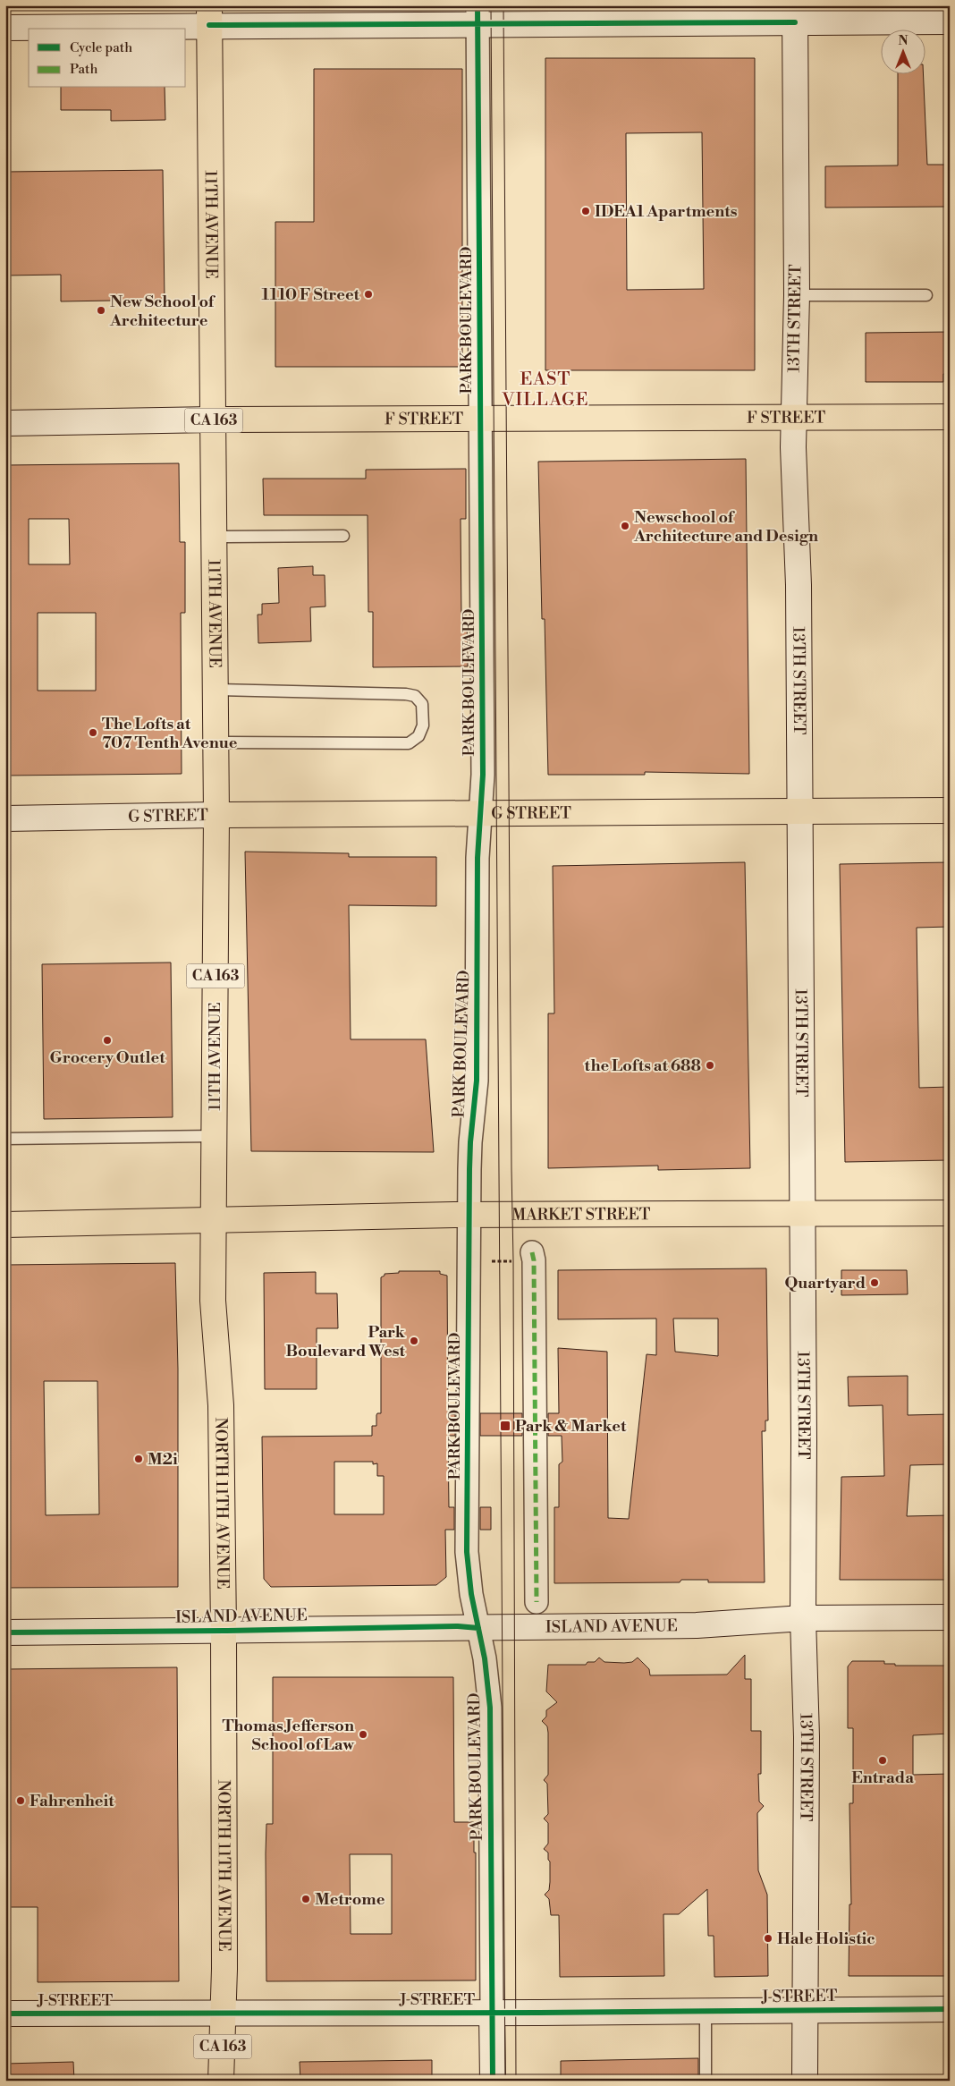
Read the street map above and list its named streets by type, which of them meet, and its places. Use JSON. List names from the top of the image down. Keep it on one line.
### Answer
{"streets":{"main road":["11TH AVENUE","F STREET","CA 163","G STREET","MARKET STREET","NORTH 11TH AVENUE"],"street":["13TH STREET","PARK BOULEVARD","ISLAND AVENUE","J STREET"]},"crossings":[["11TH AVENUE","F STREET"],["11TH AVENUE","G STREET"],["11TH AVENUE","MARKET STREET"],["11TH AVENUE","NORTH 11TH AVENUE"],["13TH STREET","F STREET"],["13TH STREET","G STREET"],["13TH STREET","MARKET STREET"],["13TH STREET","ISLAND AVENUE"],["13TH STREET","J STREET"],["PARK BOULEVARD","F STREET"],["PARK BOULEVARD","G STREET"],["PARK BOULEVARD","MARKET STREET"],["PARK BOULEVARD","ISLAND AVENUE"],["PARK BOULEVARD","J STREET"],["MARKET STREET","NORTH 11TH AVENUE"],["NORTH 11TH AVENUE","ISLAND AVENUE"],["NORTH 11TH AVENUE","J STREET"]],"districts":["EAST VILLAGE"],"places":{"other":["IDEA1 Apartments","1110 F Street","New School of Architecture","Newschool of Architecture and Design","The Lofts at 707 Tenth Avenue","Grocery Outlet","the Lofts at 688","Quartyard","Park Boulevard West","M2i","Thomas Jefferson School of Law","Entrada","Fahrenheit","Metrome","Hale Holistic"],"transit":["Park & Market"]},"legend":["Cycle path","Path"],"north":"top"}
